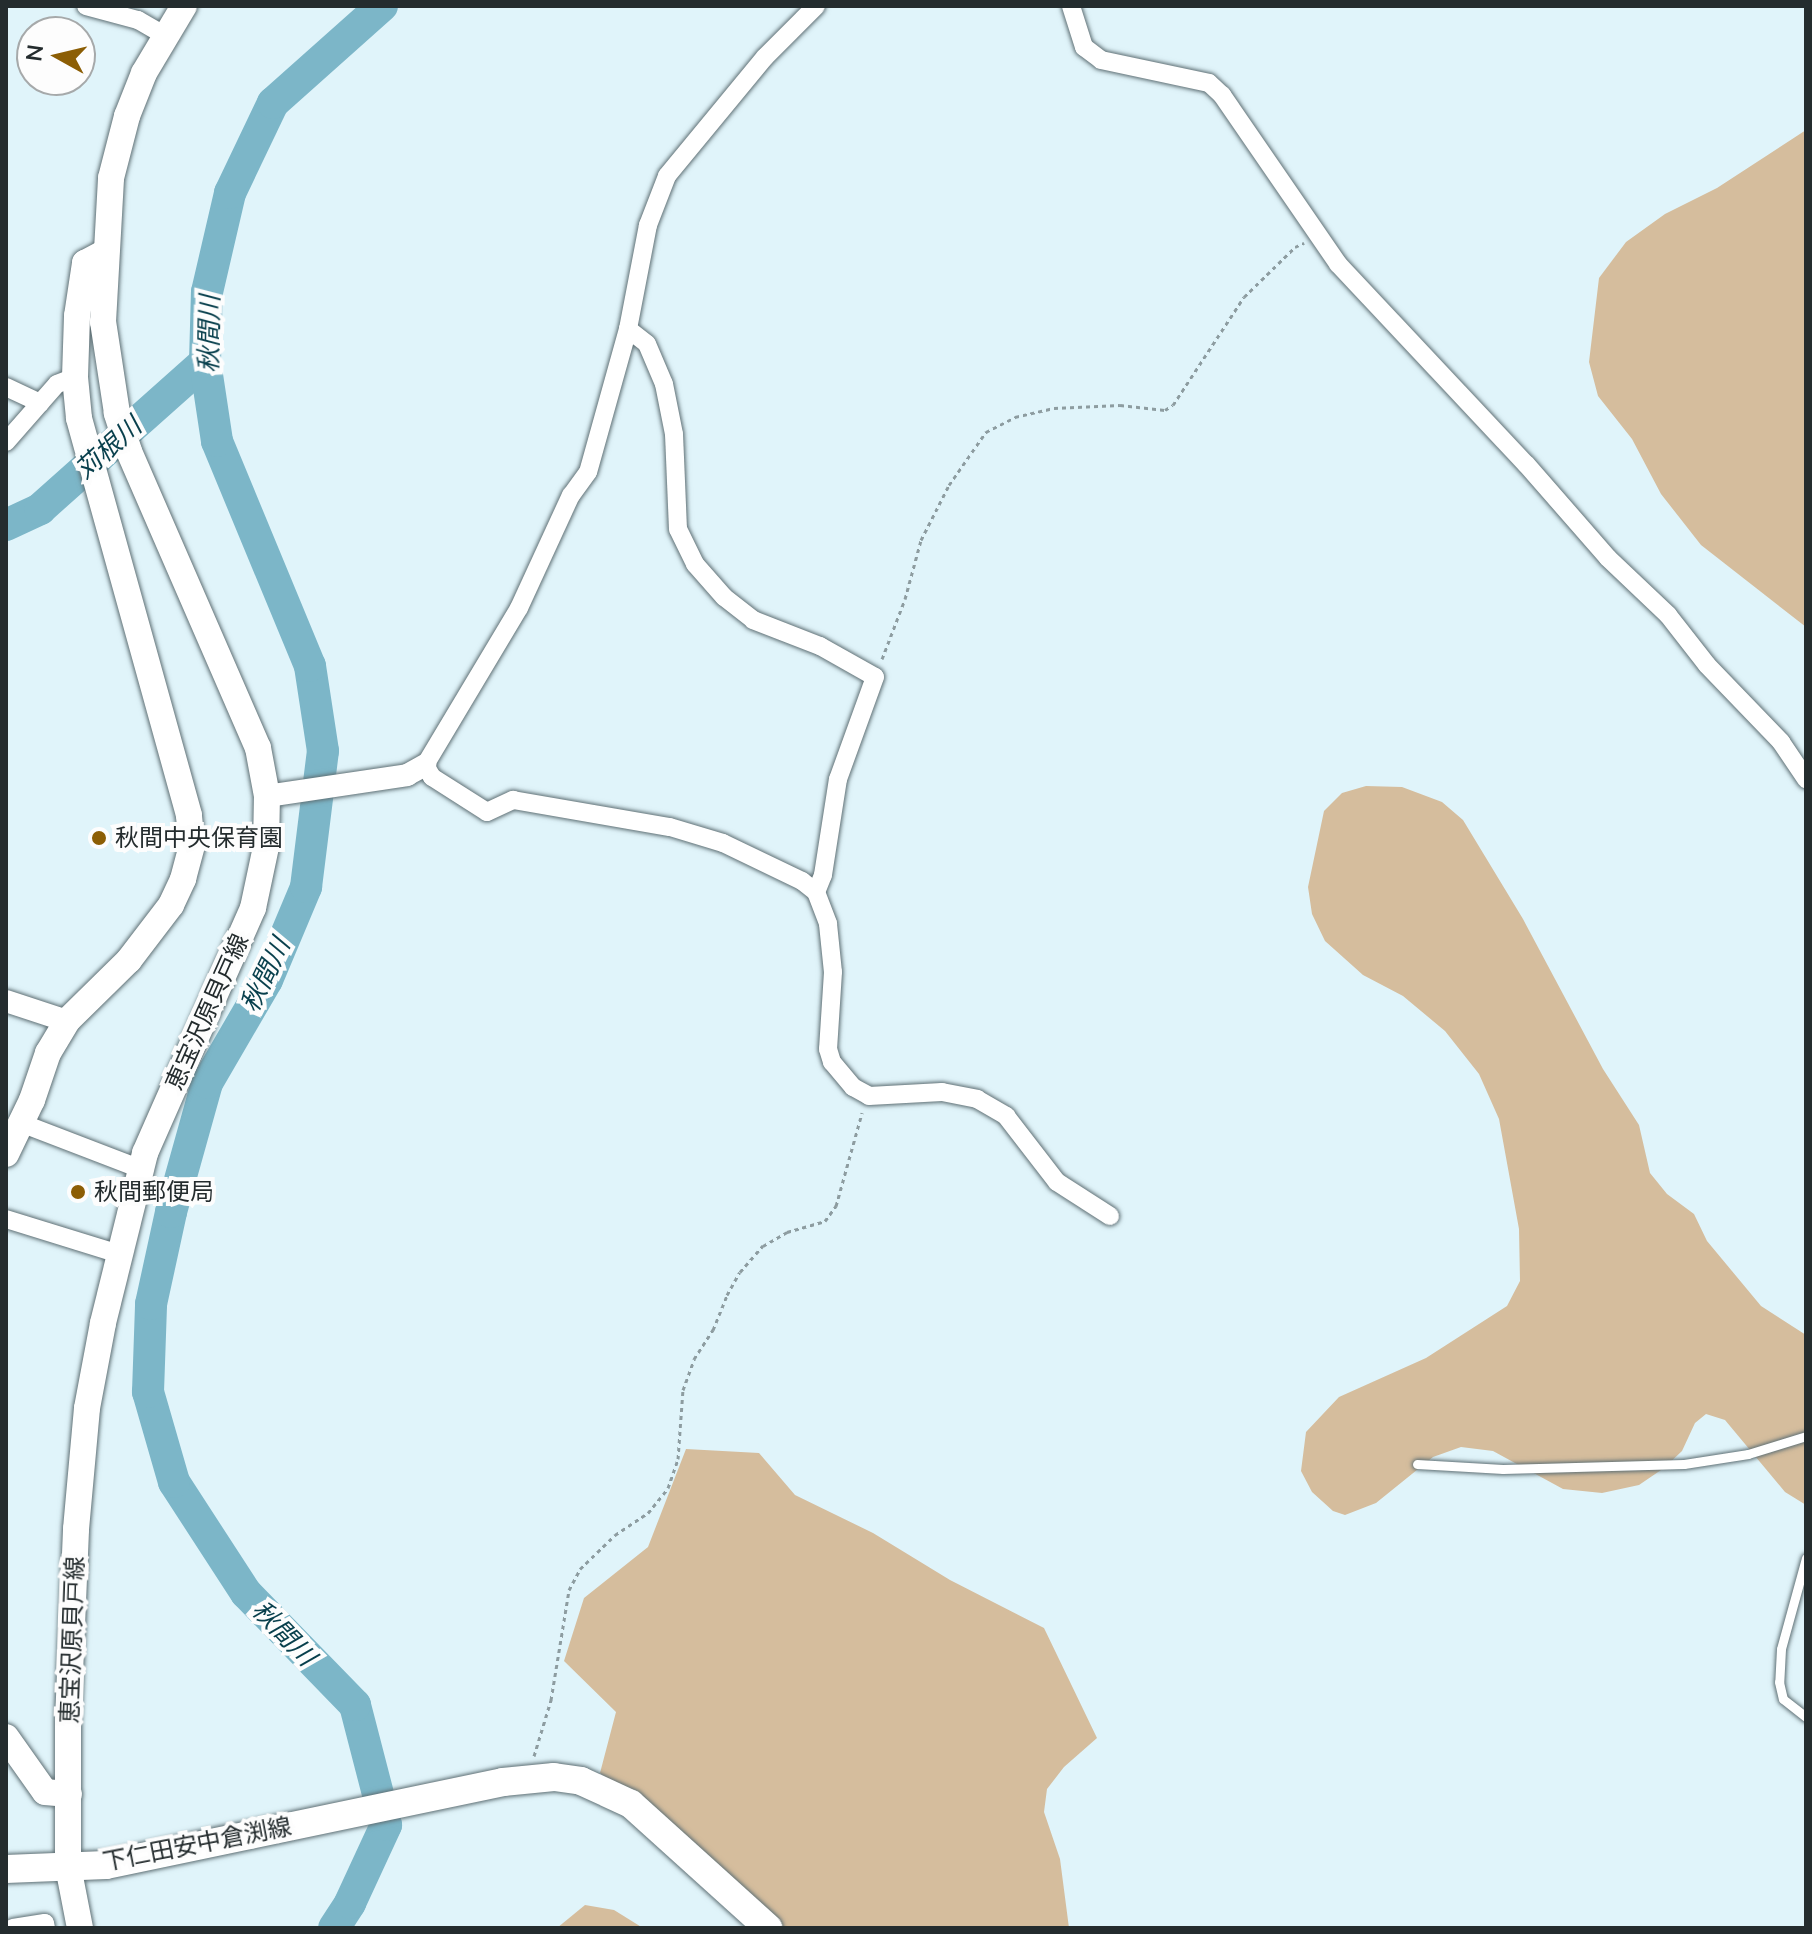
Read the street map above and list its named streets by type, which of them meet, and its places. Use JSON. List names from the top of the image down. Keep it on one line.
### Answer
{"streets":{"main road":["恵宝沢原貝戸線","下仁田安中倉渕線"]},"crossings":[["恵宝沢原貝戸線","下仁田安中倉渕線"]],"water":["秋間川","苅根川"],"places":["秋間中央保育園","秋間郵便局"],"north":"left"}
